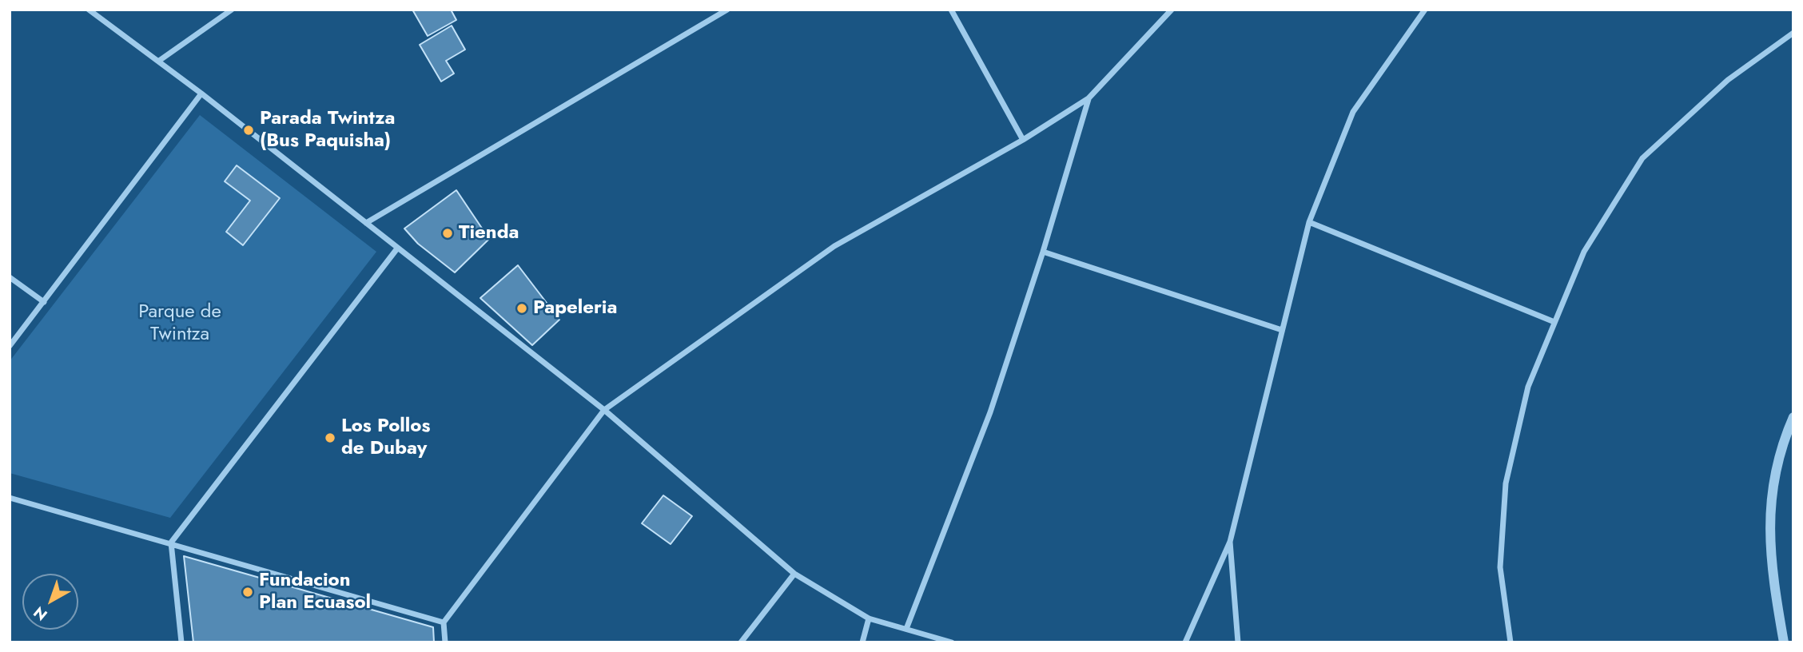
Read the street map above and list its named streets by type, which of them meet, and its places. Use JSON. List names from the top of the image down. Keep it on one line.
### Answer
{"parks":["Parque de Twintza"],"places":["Parada Twintza (Bus Paquisha)","Tienda","Papeleria","Los Pollos de Dubay","Fundacion Plan Ecuasol"],"north":"bottom left"}
